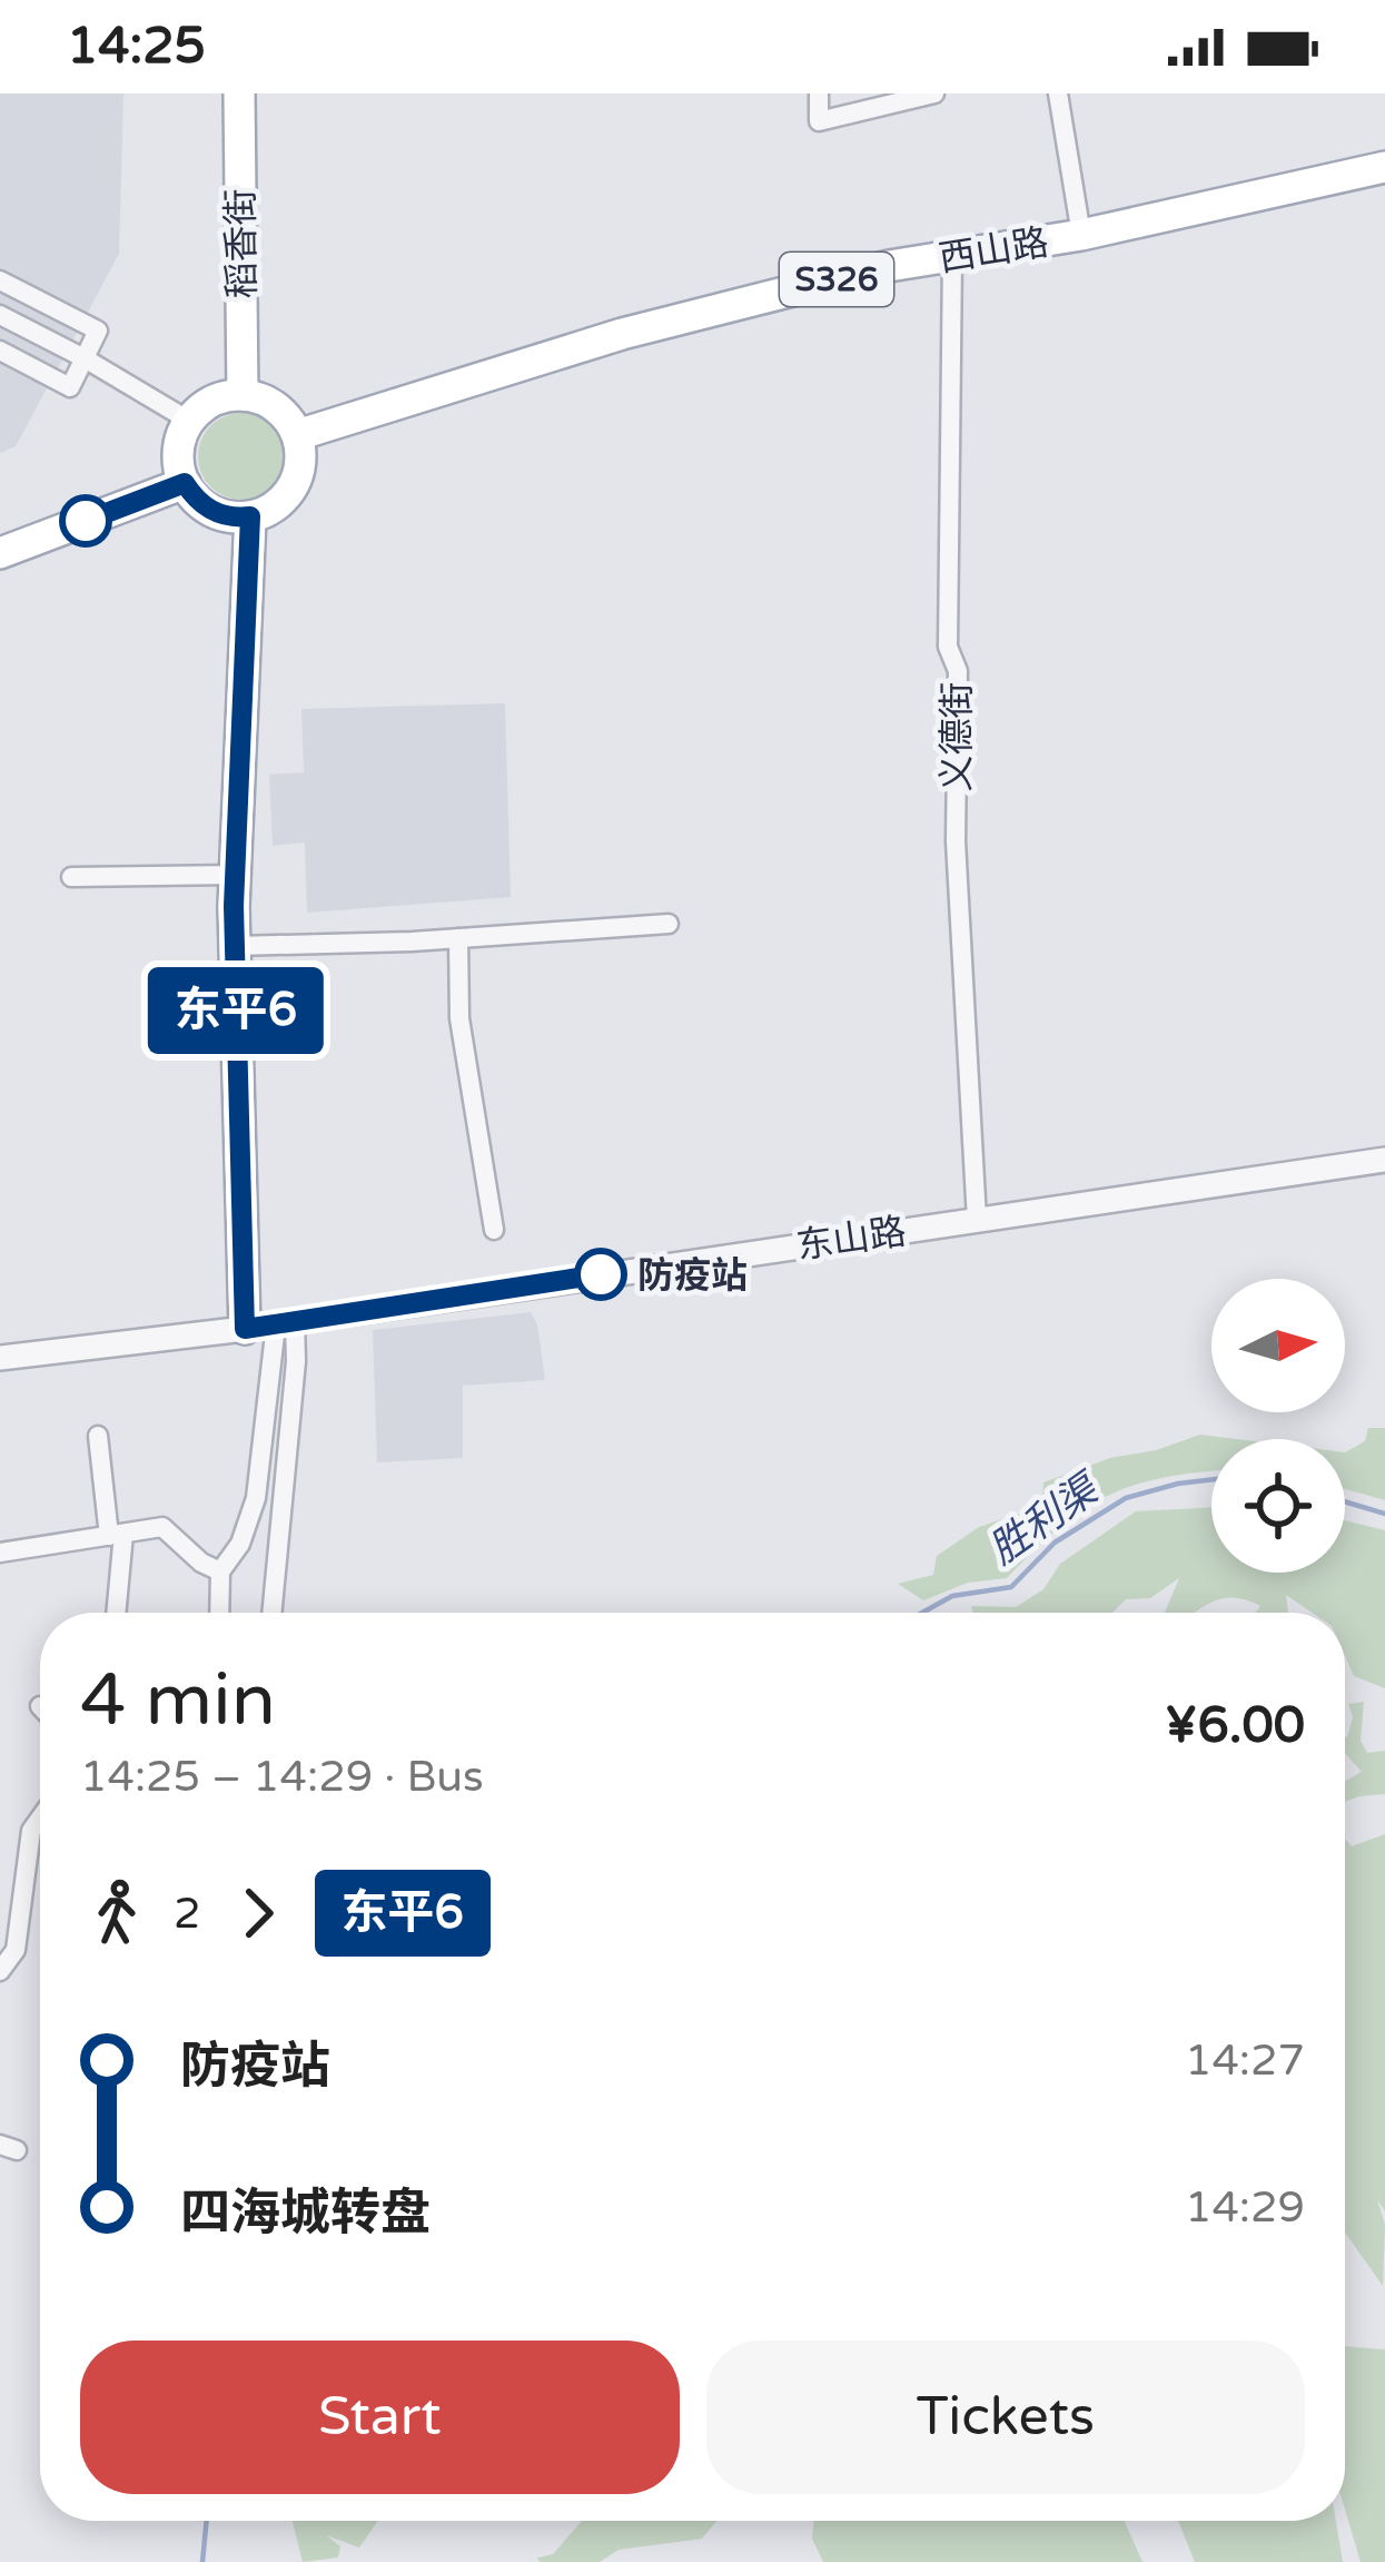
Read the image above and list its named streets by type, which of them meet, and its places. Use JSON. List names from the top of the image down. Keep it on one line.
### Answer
{"streets":{"main road":["稻香街","西山路","S326"],"street":["义德街","东山路"]},"crossings":[["稻香街","西山路"],["西山路","义德街"],["义德街","东山路"]],"water":["胜利渠"],"places":["防疫站"],"lines":["bus line 东平6"],"north":"right","page":{"status":"14:25","on_map":"东平6","heading":["4 min","14:25 – 14:29 · Bus","¥6.00"],"legs":["2","东平6"],"list":[{"name":"防疫站","value":"14:27"},{"name":"四海城转盘","value":"14:29"}],"buttons":["Start","Tickets"]}}
